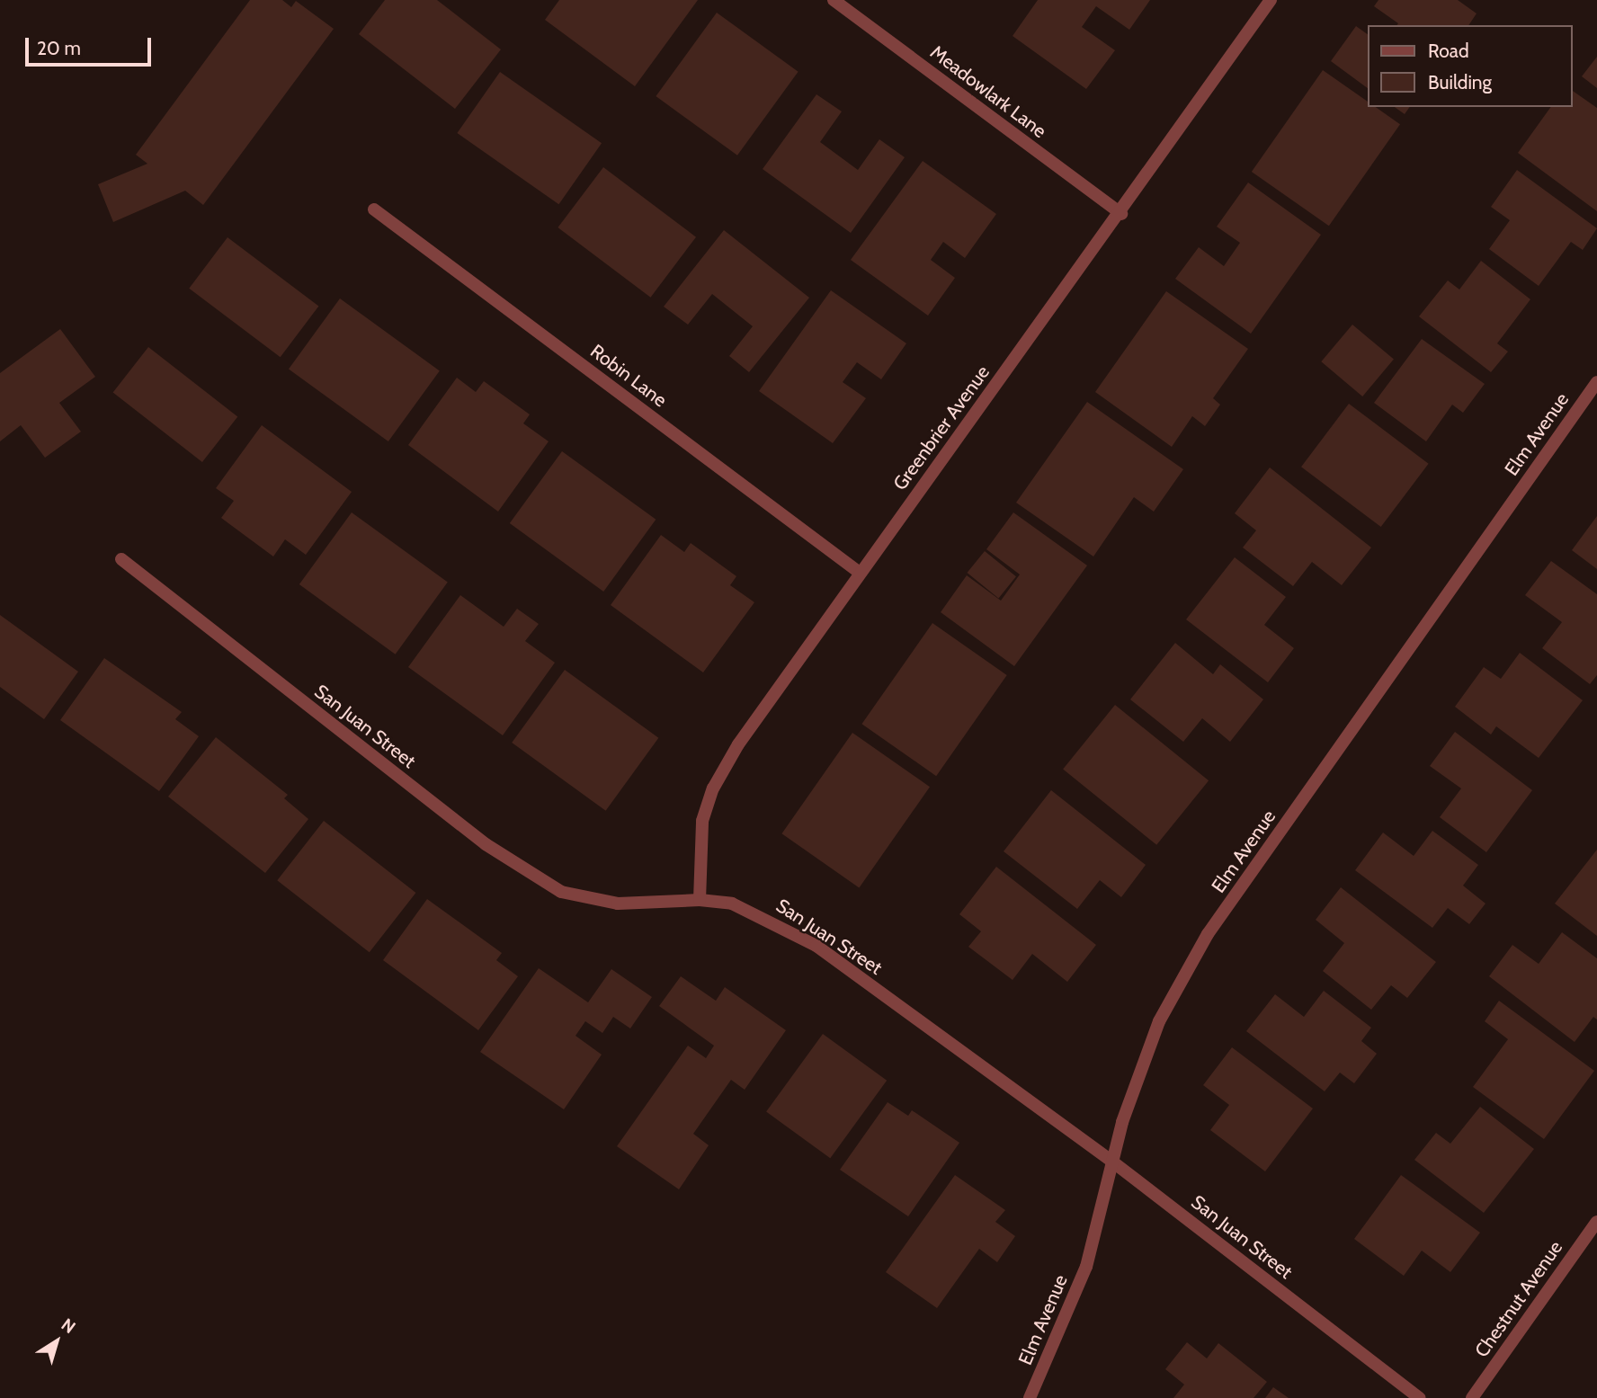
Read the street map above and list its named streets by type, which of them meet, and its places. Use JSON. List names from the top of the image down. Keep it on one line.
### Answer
{"streets":{"street":["Meadowlark Lane","Robin Lane","Greenbrier Avenue","Elm Avenue","San Juan Street","Chestnut Avenue"]},"crossings":[["Meadowlark Lane","Greenbrier Avenue"],["Robin Lane","Greenbrier Avenue"],["Greenbrier Avenue","San Juan Street"],["Elm Avenue","San Juan Street"]],"legend":["Road","Building"],"scale_bar":"20 m","north":"top right"}
